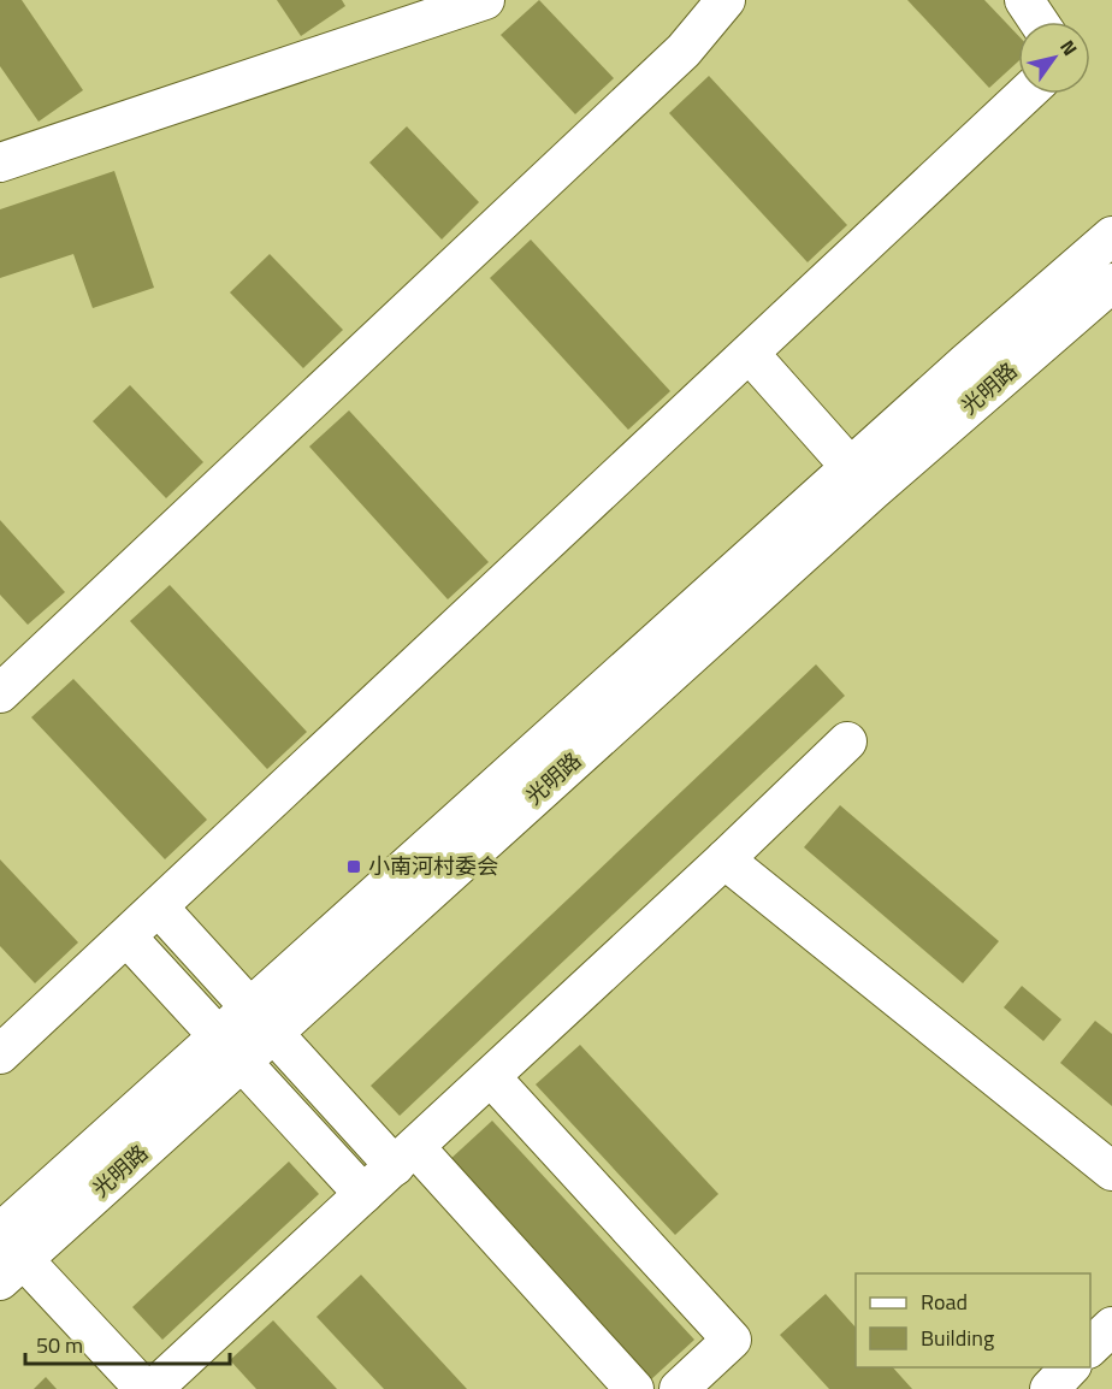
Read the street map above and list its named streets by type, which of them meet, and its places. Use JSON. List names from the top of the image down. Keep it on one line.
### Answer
{"streets":{"street":["光明路"]},"places":{"transit":["小南河村委会"]},"legend":["Road","Building"],"scale_bar":"50 m","north":"top right"}
